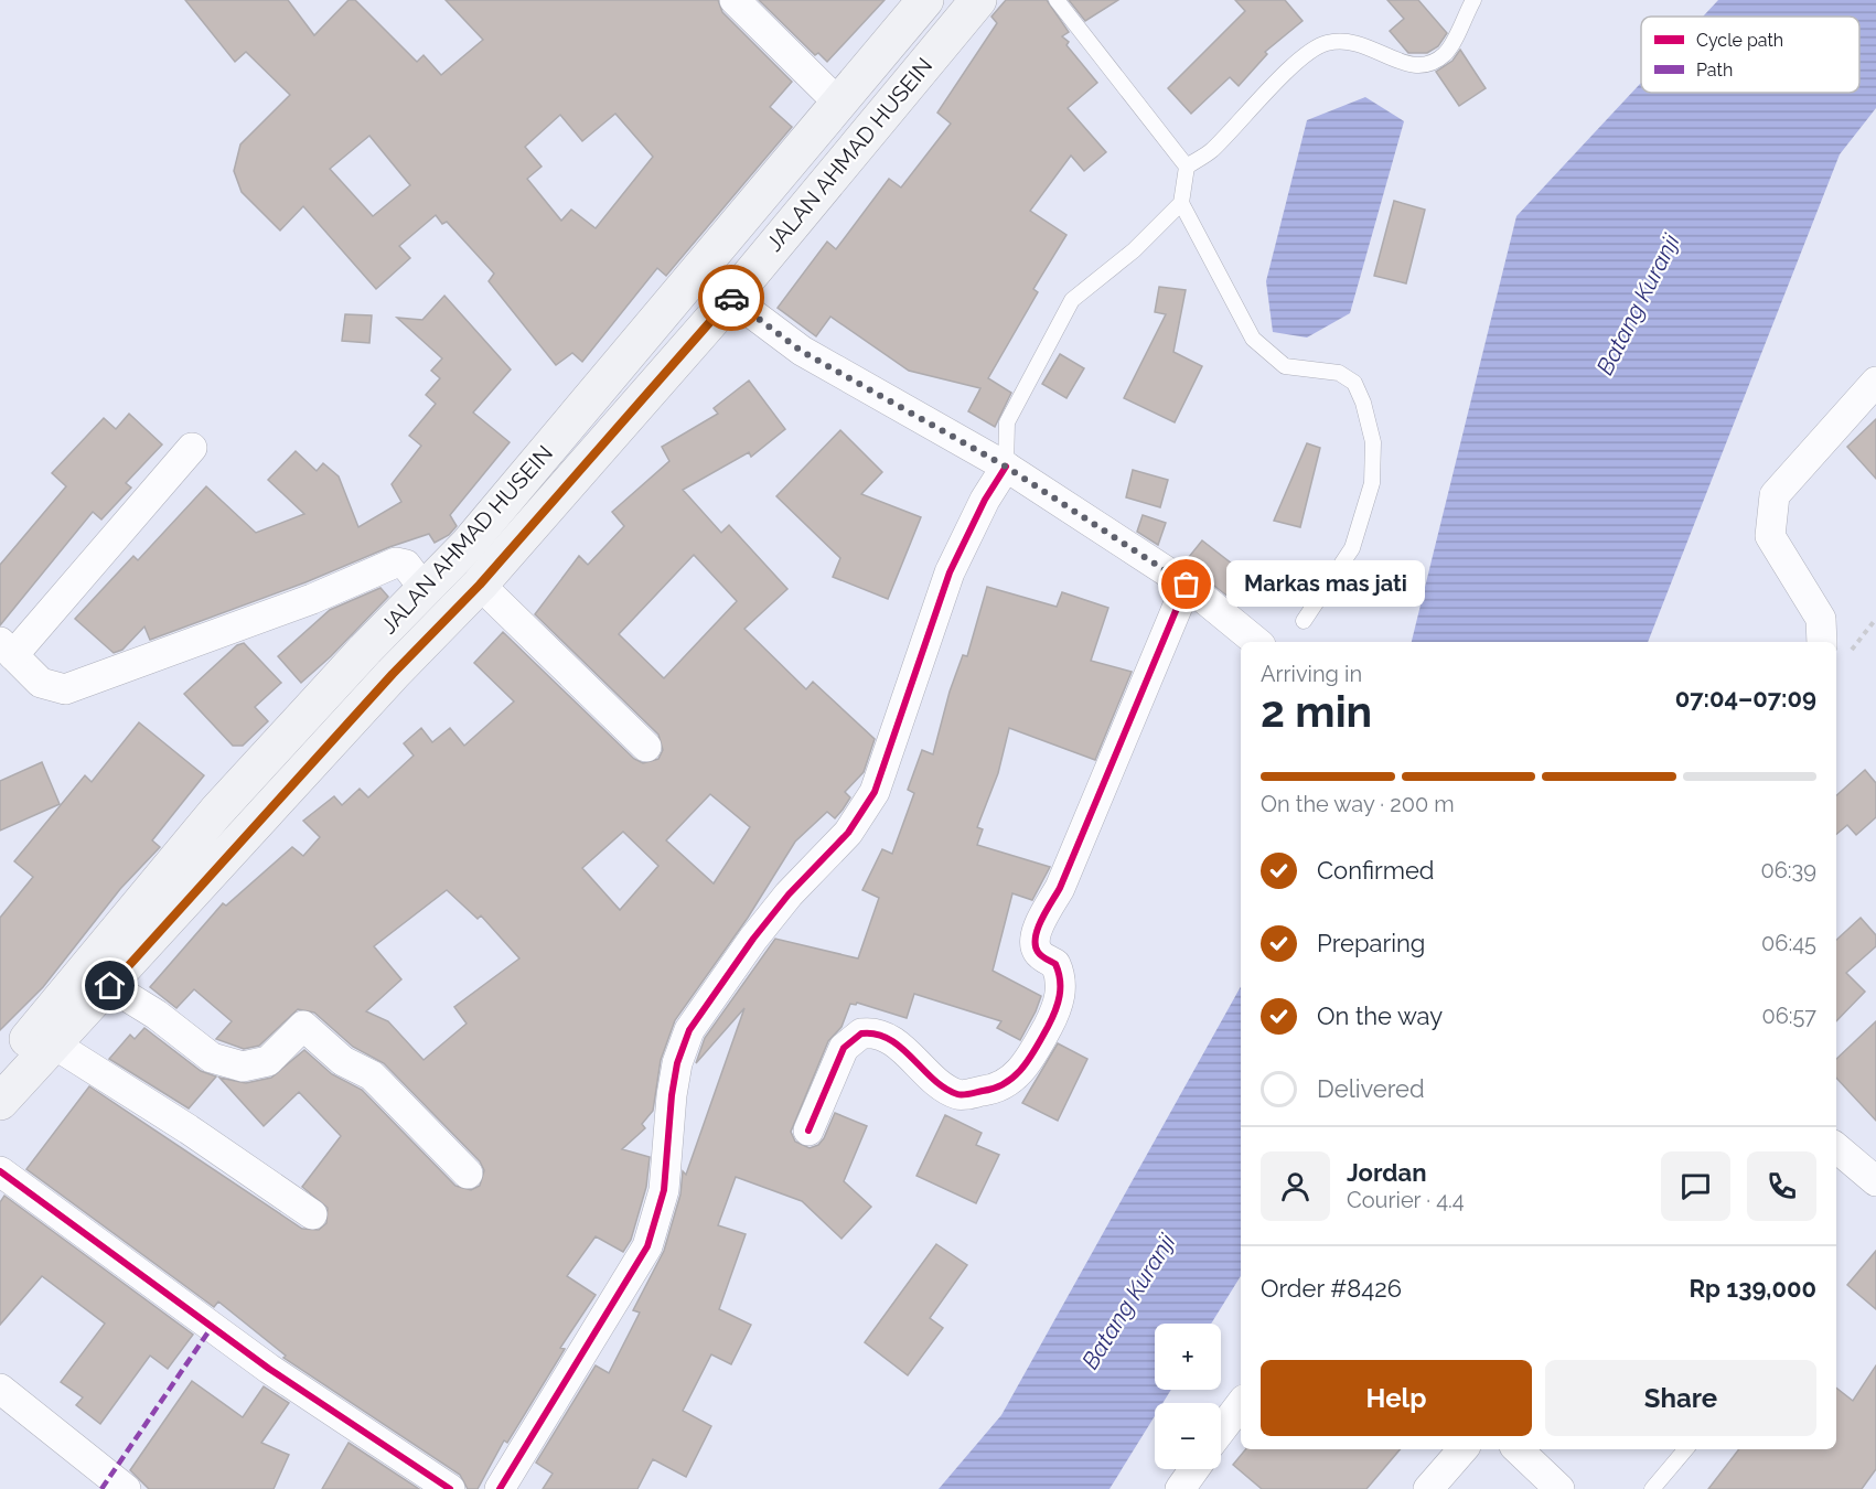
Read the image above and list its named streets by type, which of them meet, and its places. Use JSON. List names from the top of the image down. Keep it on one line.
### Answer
{"streets":{"main road":["JALAN AHMAD HUSEIN"]},"water":["Batang Kuranji"],"places":["Markas mas jati"],"legend":["Cycle path","Path"],"page":{"bubble":"Markas mas jati","heading":["2 min","Arriving in","07:04–07:09"],"panel":["Jordan","Courier · 4.4","Order #8426","Rp 139,000"],"bar":"On the way · 200 m","list":[["Confirmed","06:39"],["Preparing","06:45"],["On the way","06:57"],"Delivered"],"map_buttons":["+","−"],"buttons":["Help","Share"]}}
